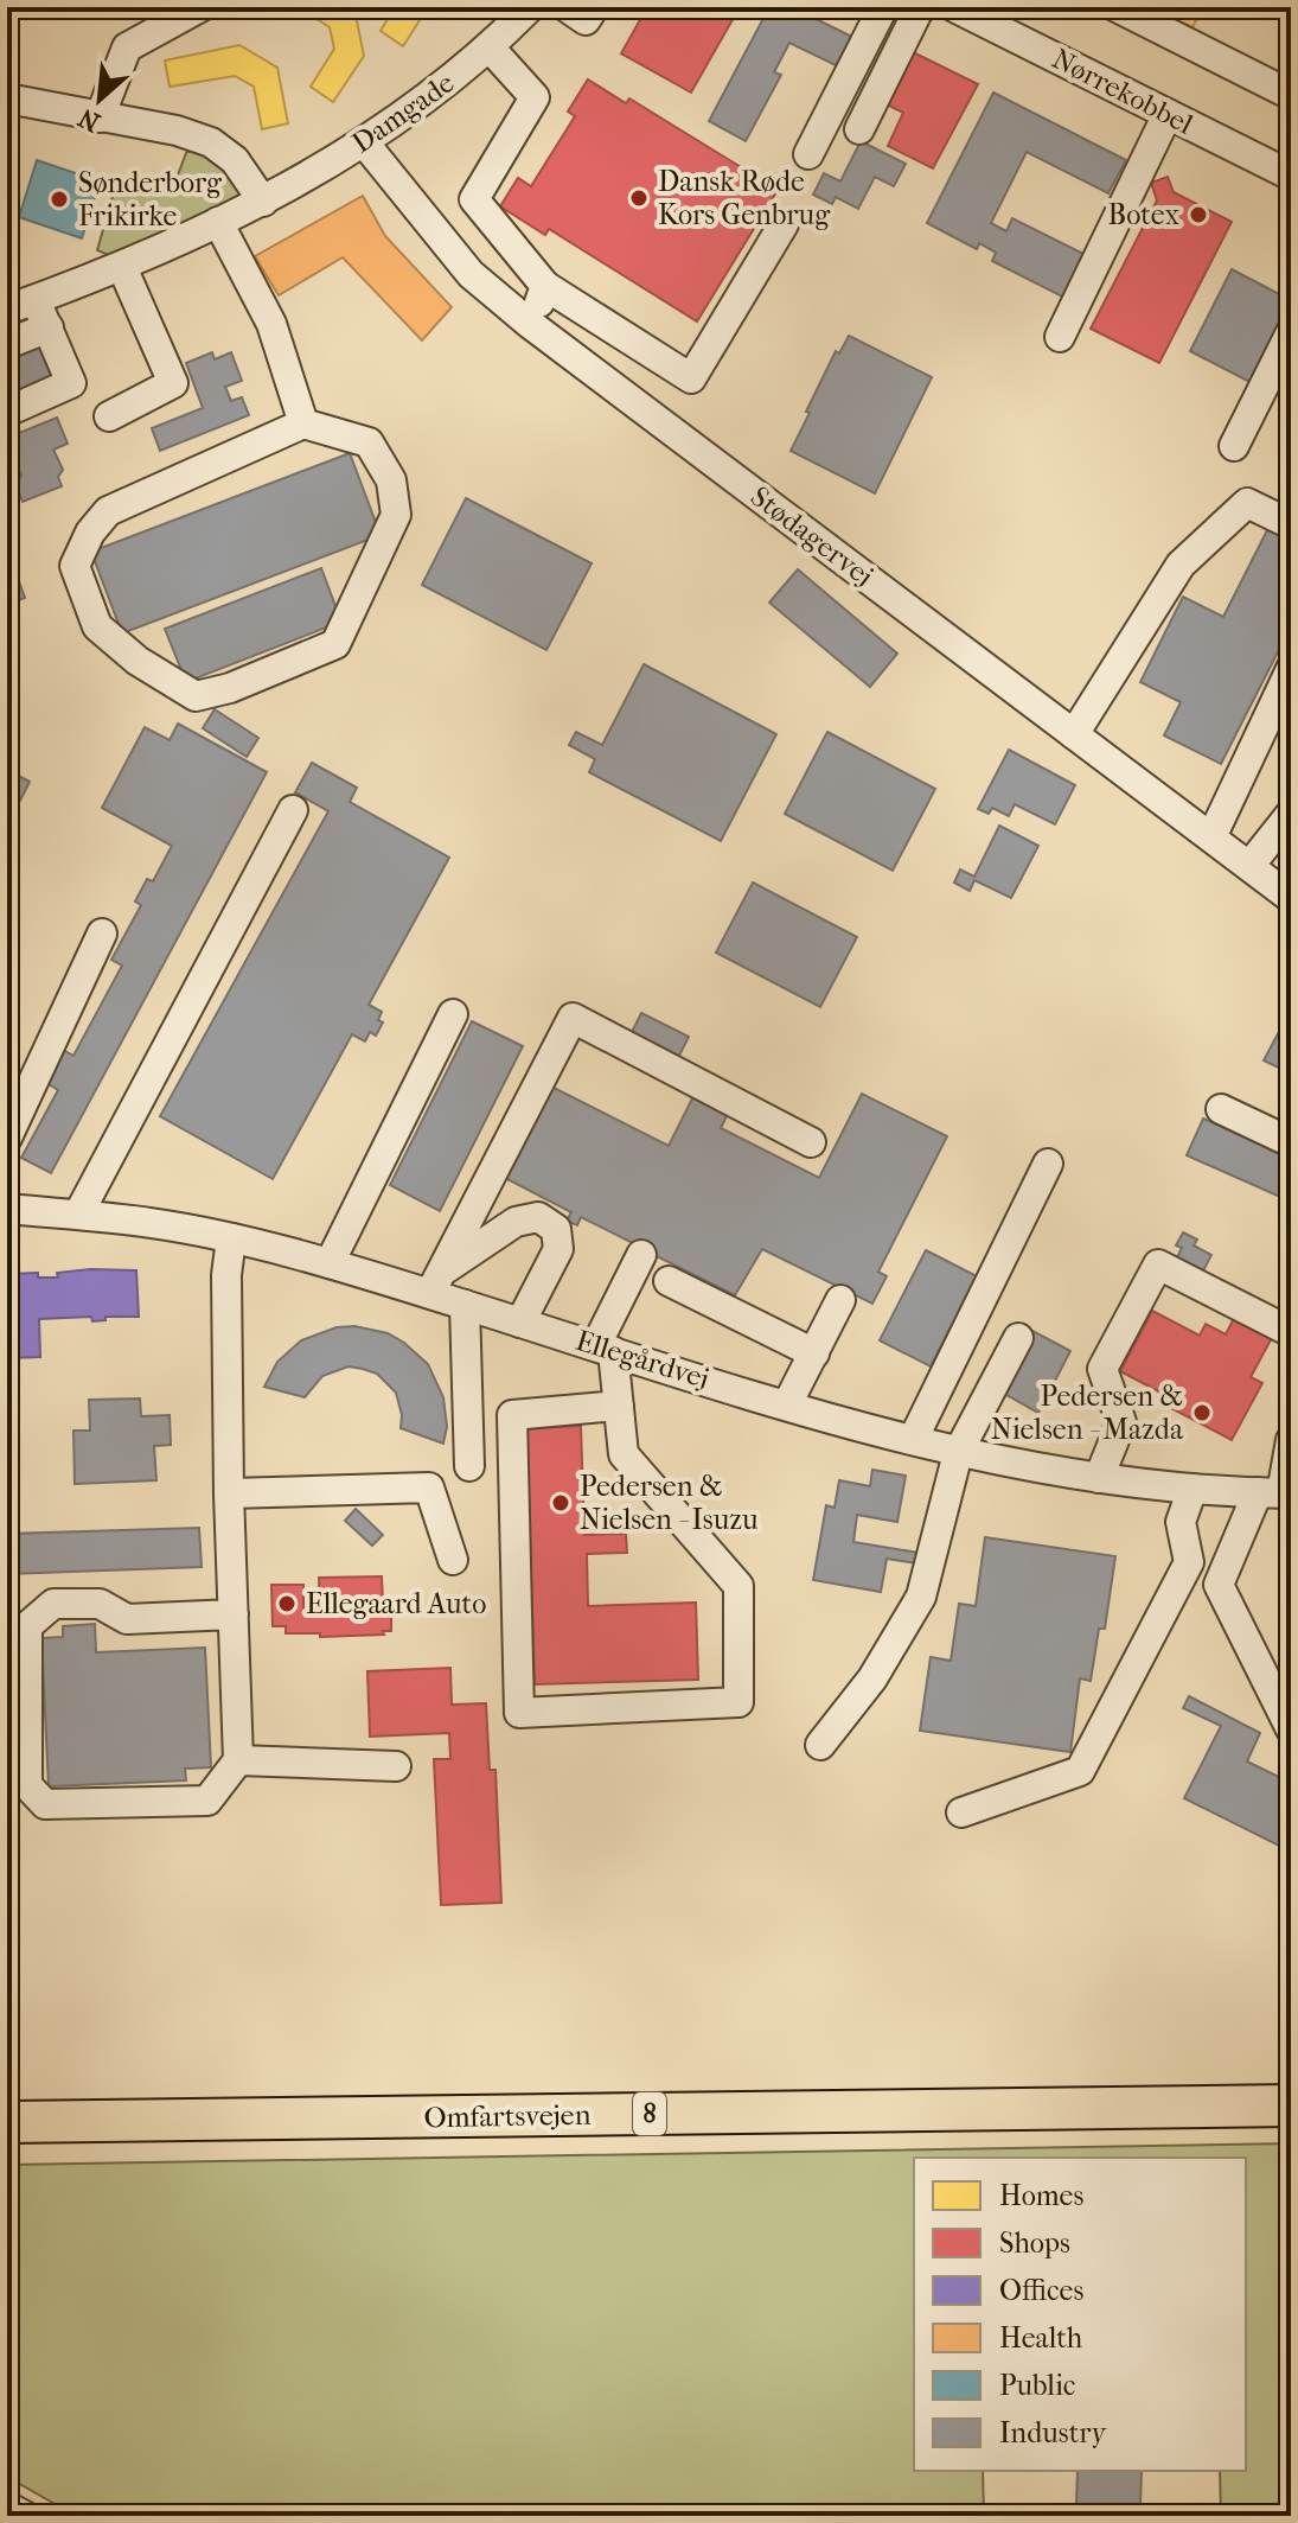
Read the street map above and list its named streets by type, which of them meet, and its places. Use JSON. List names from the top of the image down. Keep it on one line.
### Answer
{"streets":{"highway":["8","Omfartsvejen"],"street":["Nørrekobbel","Damgade","Stødagervej","Ellegårdvej"]},"crossings":[["Damgade","Stødagervej"]],"places":["Dansk Røde Kors Genbrug","Sønderborg Frikirke","Botex","Pedersen & Nielsen - Mazda","Pedersen & Nielsen - Isuzu","Ellegaard Auto"],"legend":["Homes","Shops","Offices","Health","Public","Industry"],"north":"bottom left"}
